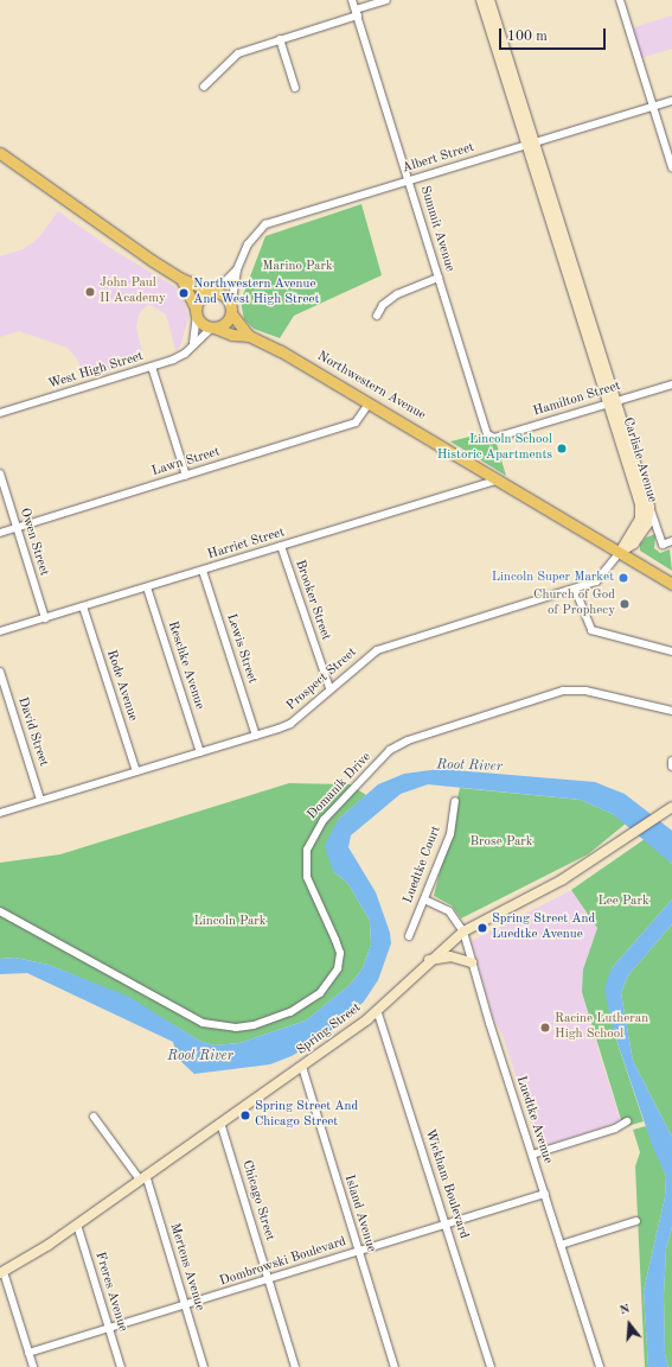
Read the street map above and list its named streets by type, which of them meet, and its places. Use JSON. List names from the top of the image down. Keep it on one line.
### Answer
{"streets":{"main road":["Northwestern Avenue"],"street":["Albert Street","Summit Avenue","West High Street","Hamilton Street","Carlisle Avenue","Lawn Street","Owen Street","Harriet Street","Brooker Street","Lewis Street","Reschke Avenue","Prospect Street","Rode Avenue","David Street","Domanik Drive","Luedtke Court","Spring Street","Luedtke Avenue","Wickham Boulevard","Chicago Street","Island Avenue","Dombrowski Boulevard","Mertens Avenue","Freres Avenue"]},"crossings":[["Albert Street","Summit Avenue"],["Albert Street","West High Street"],["Albert Street","Northwestern Avenue"],["Albert Street","Carlisle Avenue"],["Summit Avenue","Hamilton Street"],["West High Street","Northwestern Avenue"],["Northwestern Avenue","Carlisle Avenue"],["Northwestern Avenue","Lawn Street"],["Northwestern Avenue","Harriet Street"],["Northwestern Avenue","Prospect Street"],["Hamilton Street","Carlisle Avenue"],["Carlisle Avenue","Prospect Street"],["Lawn Street","Owen Street"],["Owen Street","Harriet Street"],["Harriet Street","Brooker Street"],["Harriet Street","Lewis Street"],["Harriet Street","Reschke Avenue"],["Harriet Street","Rode Avenue"],["Brooker Street","Prospect Street"],["Lewis Street","Prospect Street"],["Reschke Avenue","Prospect Street"],["Prospect Street","Rode Avenue"],["Prospect Street","David Street"],["Luedtke Court","Luedtke Avenue"],["Spring Street","Luedtke Avenue"],["Spring Street","Wickham Boulevard"],["Spring Street","Chicago Street"],["Spring Street","Island Avenue"],["Spring Street","Mertens Avenue"],["Spring Street","Freres Avenue"],["Luedtke Avenue","Dombrowski Boulevard"],["Wickham Boulevard","Dombrowski Boulevard"],["Chicago Street","Dombrowski Boulevard"],["Island Avenue","Dombrowski Boulevard"],["Dombrowski Boulevard","Mertens Avenue"],["Dombrowski Boulevard","Freres Avenue"]],"water":["Root River"],"parks":["Marino Park","Brose Park","Lee Park","Lincoln Park"],"places":["John Paul II Academy","Northwestern Avenue And West High Street","Lincoln School Historic Apartments","Lincoln Super Market","Church of God of Prophecy","Spring Street And Luedtke Avenue","Racine Lutheran High School","Spring Street And Chicago Street"],"scale_bar":"100 m","north":"top"}
